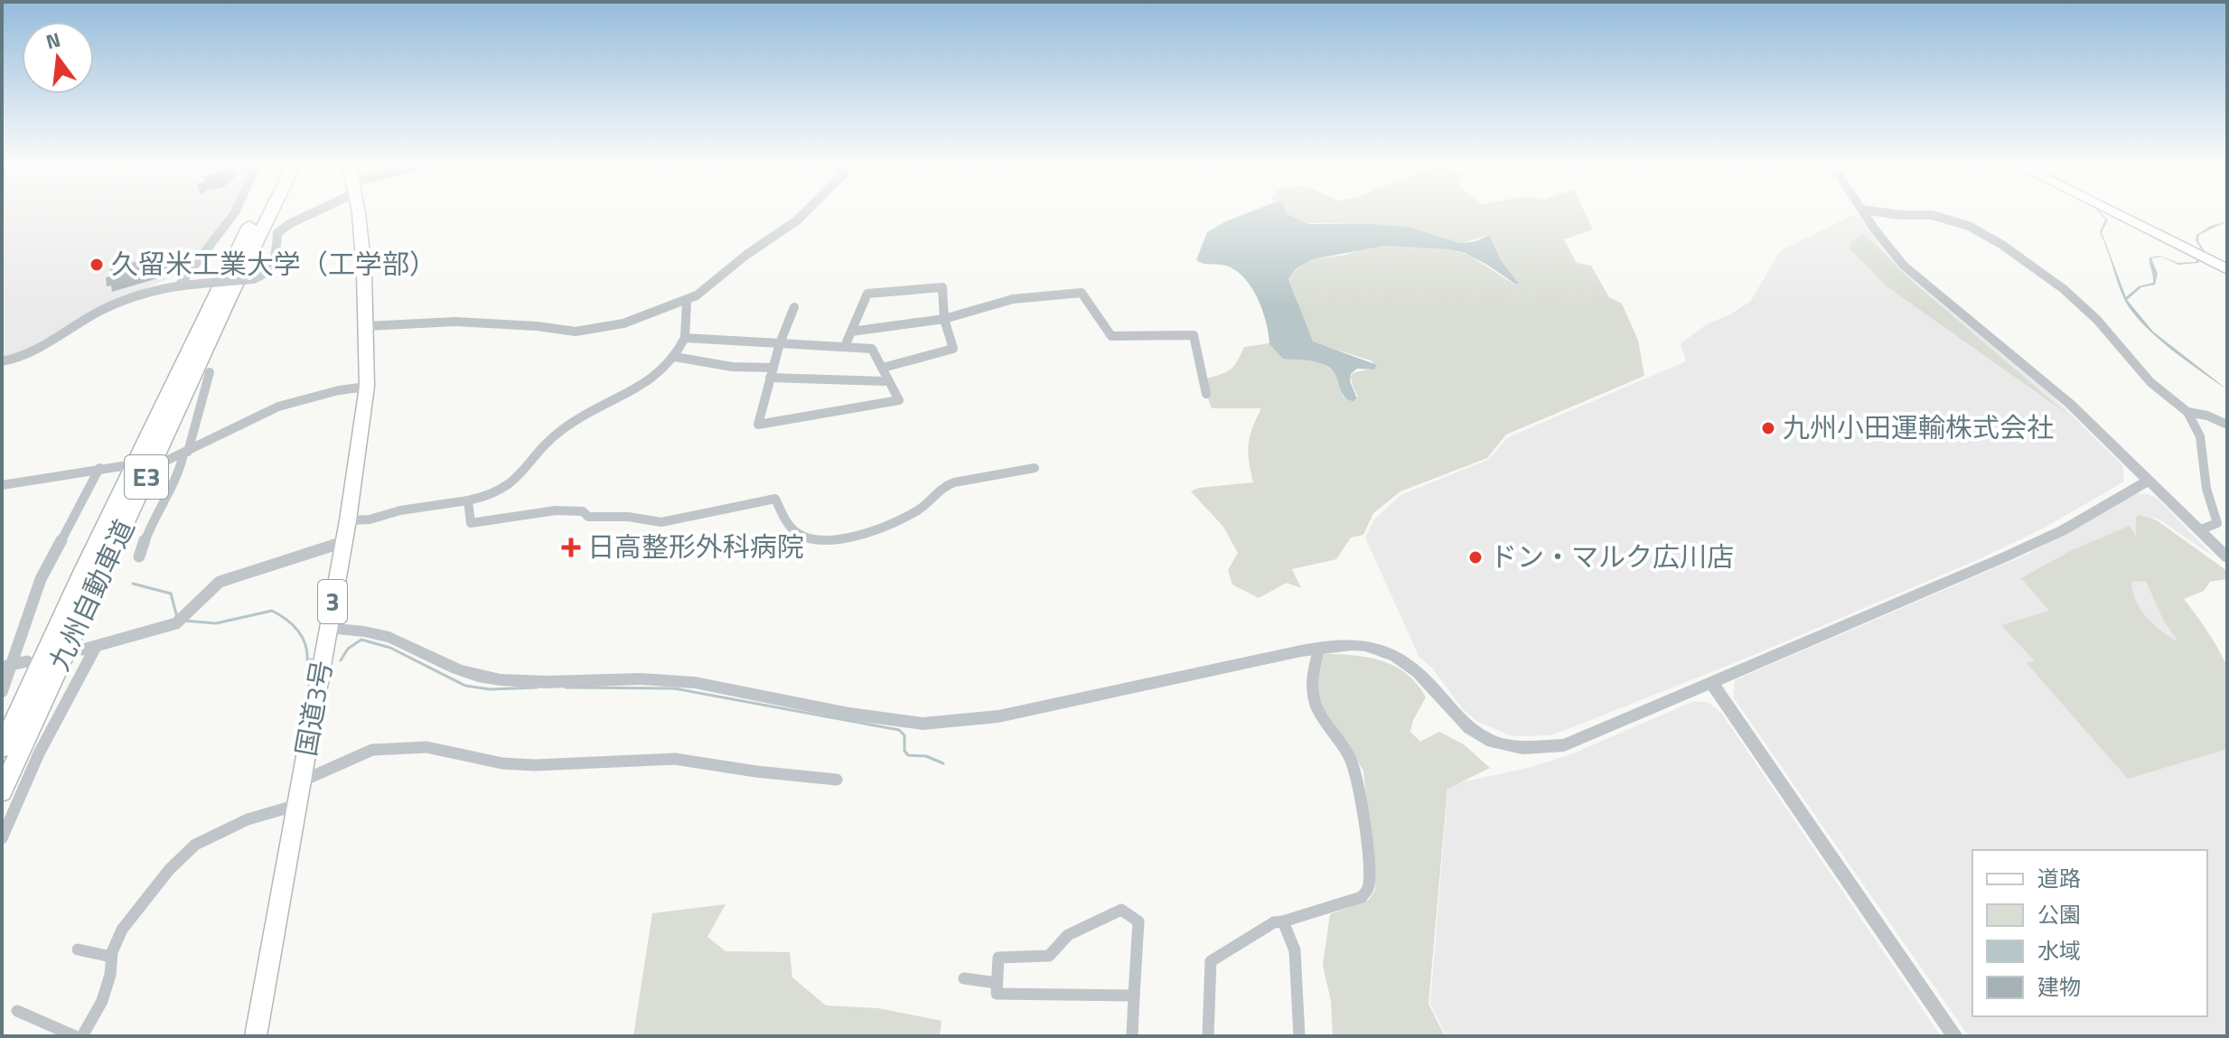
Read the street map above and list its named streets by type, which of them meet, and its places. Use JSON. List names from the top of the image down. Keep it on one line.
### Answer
{"streets":{"highway":["E3","九州自動車道"],"main road":["3","国道3号"]},"places":{"other":["久留米工業大学（工学部）","九州小田運輸株式会社","ドン・マルク広川店"],"health":["日高整形外科病院"]},"legend":["道路","公園","水域","建物"],"north":"top"}
